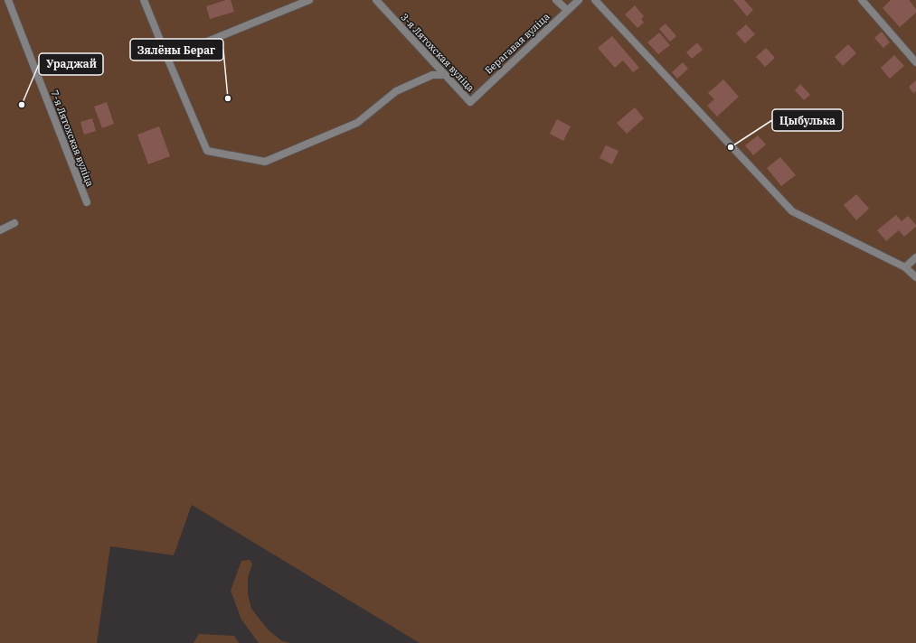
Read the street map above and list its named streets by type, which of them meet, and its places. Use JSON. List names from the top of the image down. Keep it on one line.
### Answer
{"streets":{"lane":["Берагавая вуліца","3-я Лятохская вуліца","7-я Лятохская вуліца"]},"crossings":[["Берагавая вуліца","3-я Лятохская вуліца"]],"places":["Зялёны Бераг","Ураджай","Цыбулька"]}
